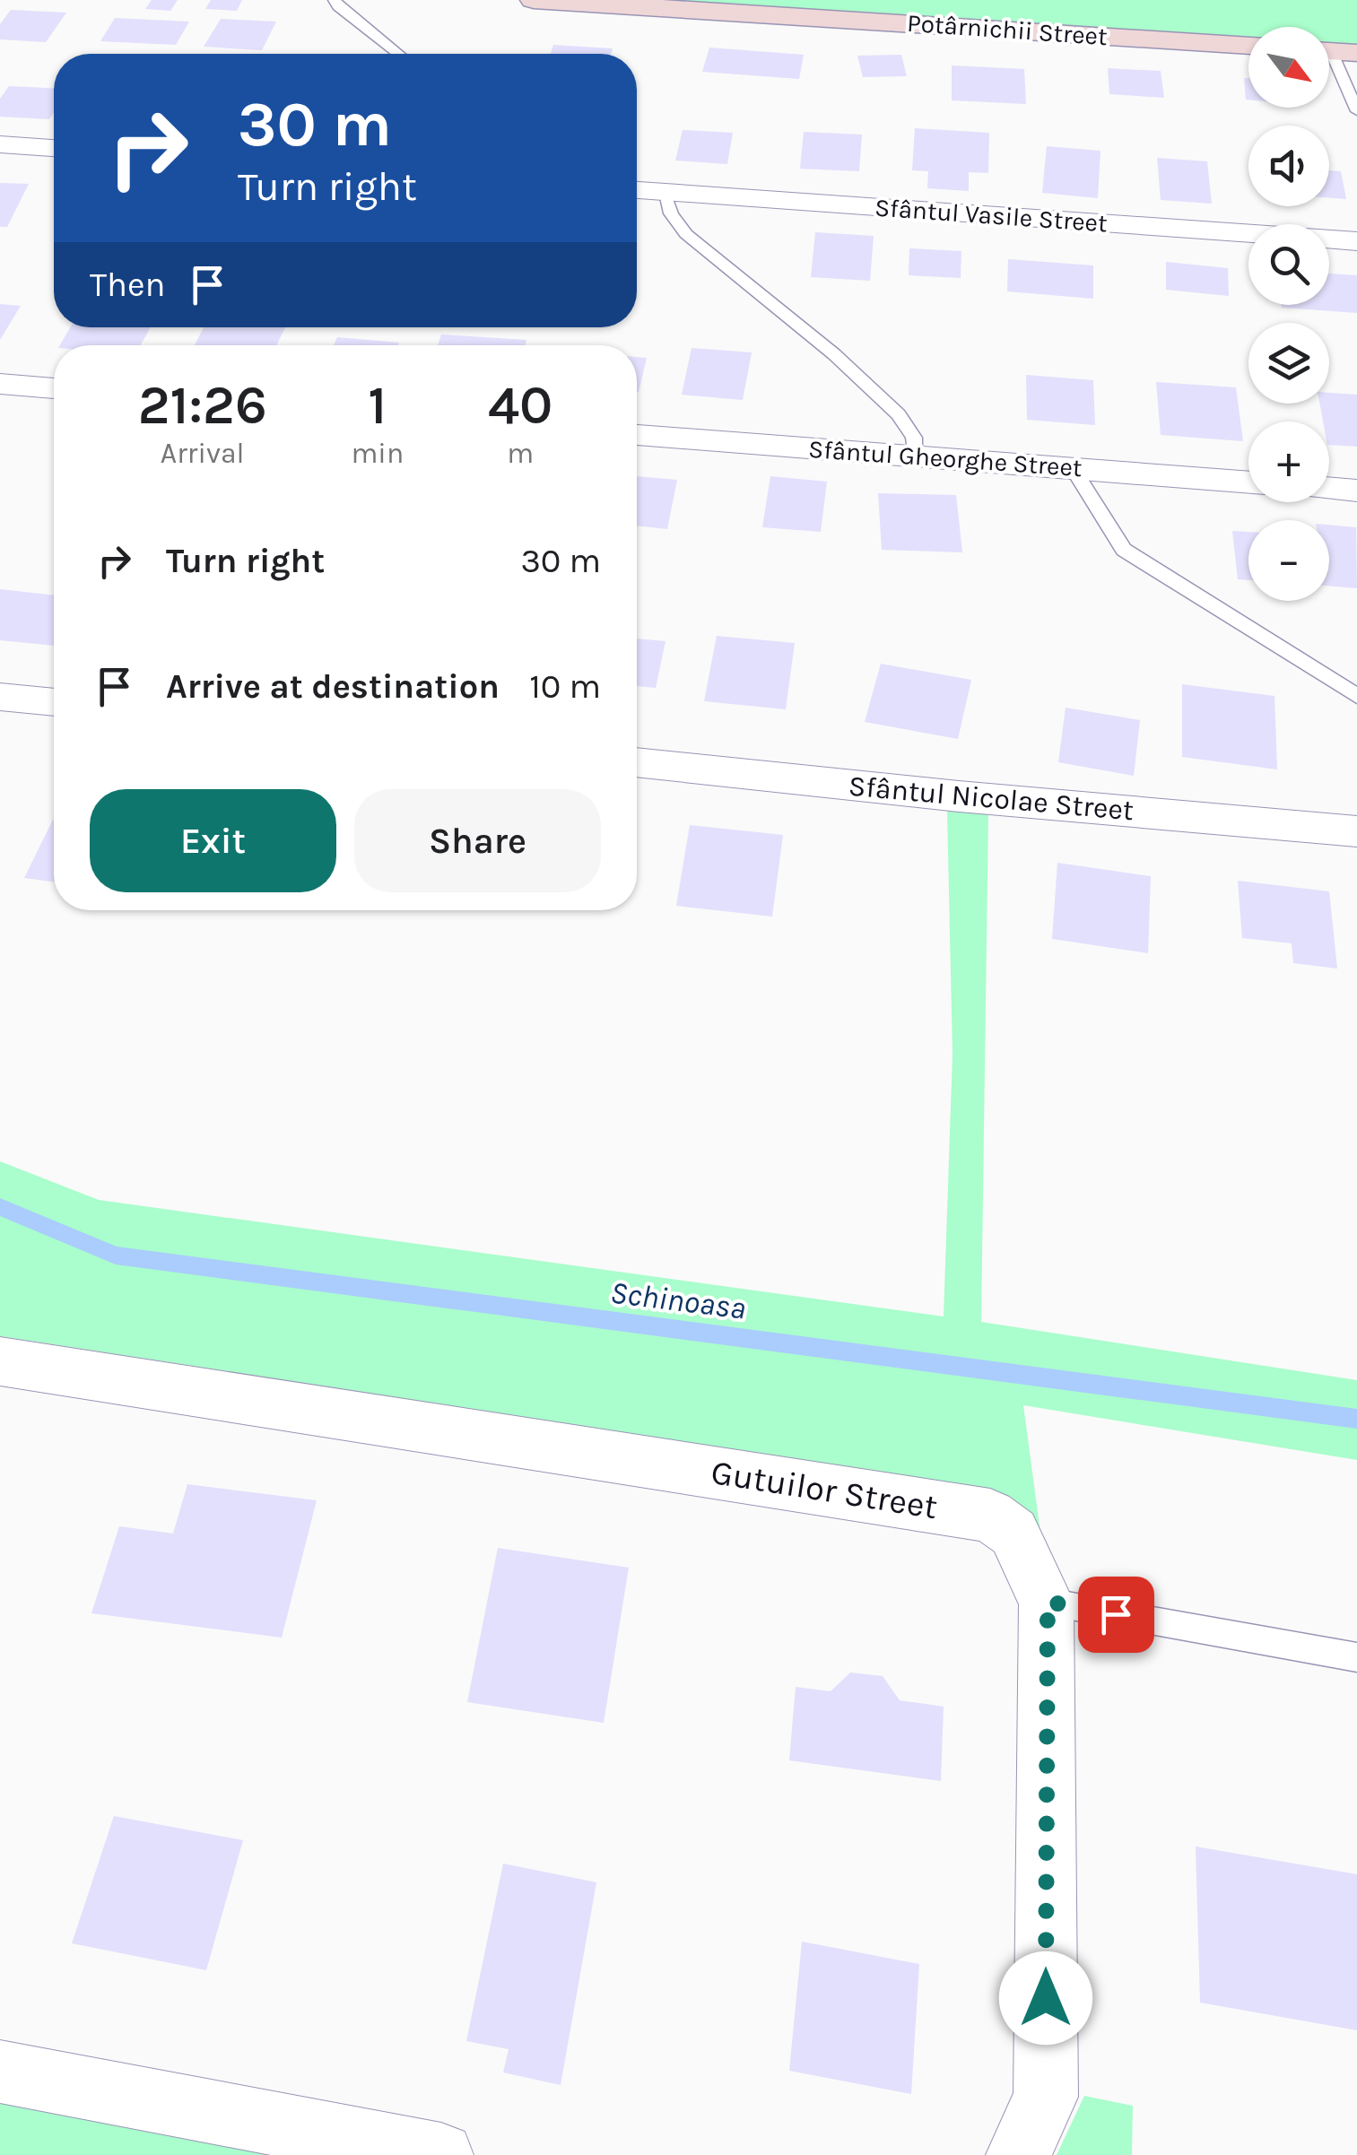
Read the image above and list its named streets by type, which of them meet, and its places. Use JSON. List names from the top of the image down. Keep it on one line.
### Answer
{"streets":{"street":["Potârnichii Street","Sfântul Vasile Street","Sfântul Gheorghe Street","Sfântul Nicolae Street","Gutuilor Street"]},"water":["Schinoasa"],"north":"bottom right","page":{"map_buttons":["+","−"],"turn":["30 m","Turn right"],"then":"Then","eta":["21:26","Arrival","1","min","40","m"],"list":[{"name":"Turn right","value":"30 m"},{"name":"Arrive at destination","value":"10 m"}],"buttons":["Exit","Share"]}}
